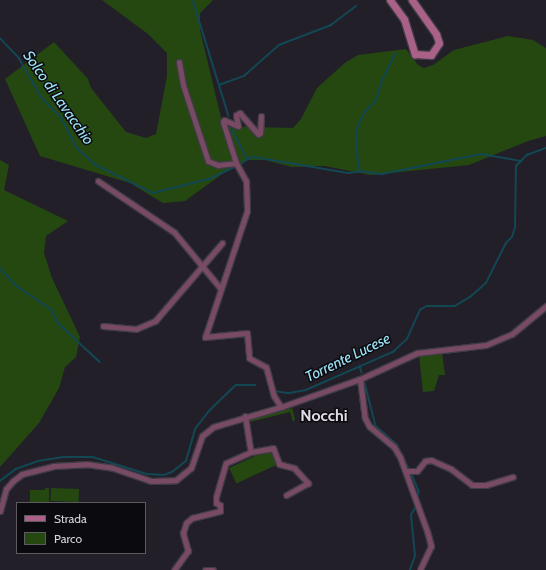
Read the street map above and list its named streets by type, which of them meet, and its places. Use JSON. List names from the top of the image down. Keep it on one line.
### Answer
{"districts":["Nocchi"],"water":["Solco di Lavacchio","Torrente Lucese"],"legend":["Strada","Parco"]}
